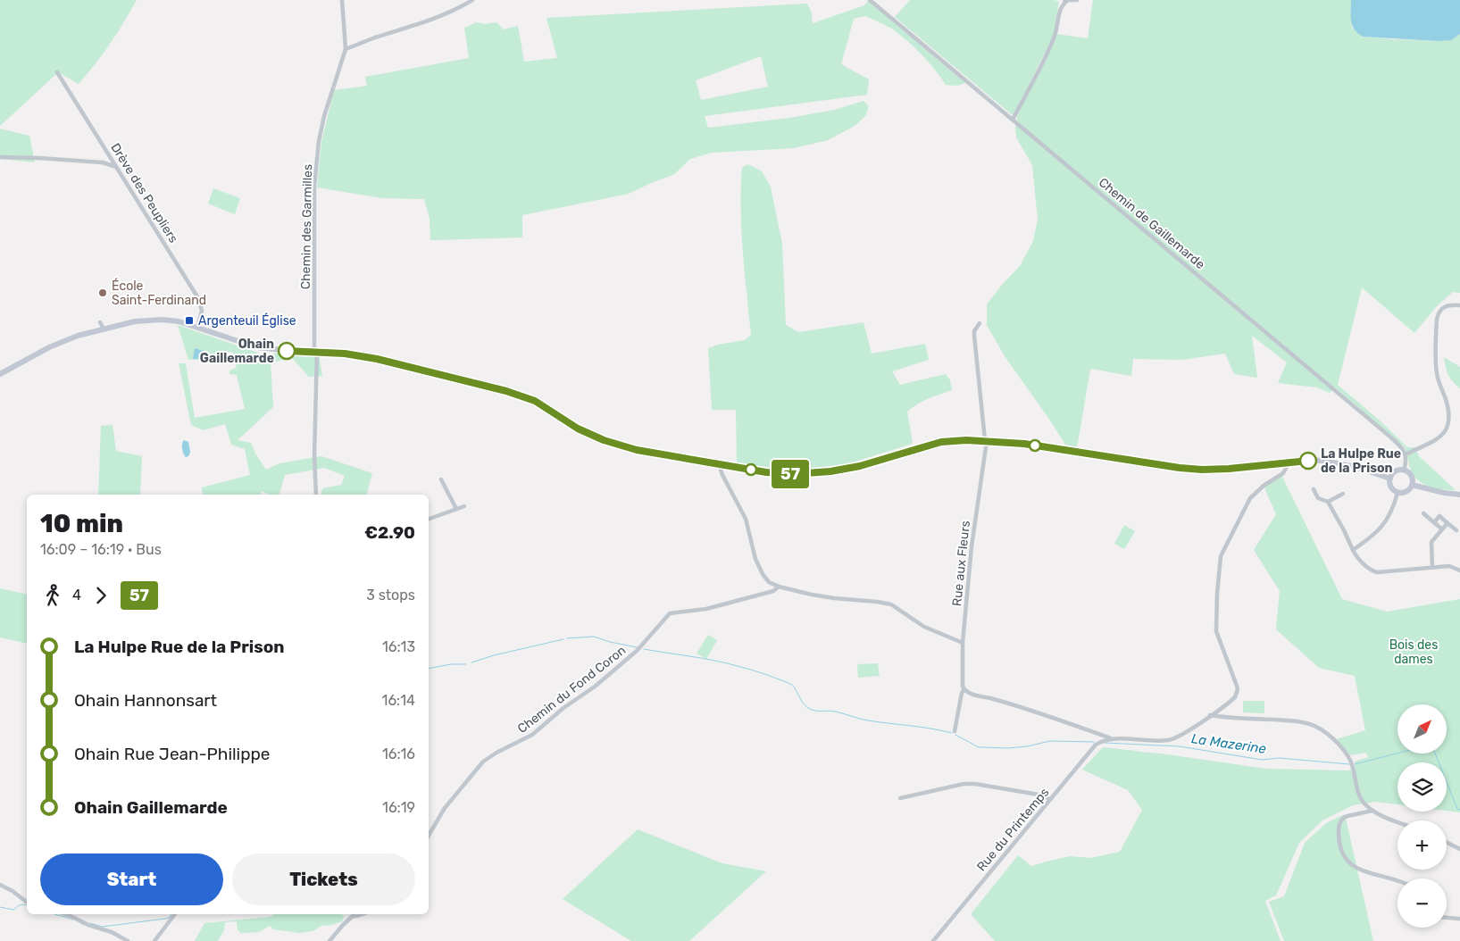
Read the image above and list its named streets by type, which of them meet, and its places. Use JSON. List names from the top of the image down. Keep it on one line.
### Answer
{"streets":{"street":["Drève des Peupliers","Chemin de Gaillemarde","Chemin des Garmilles","Rue aux Fleurs","Chemin du Fond Coron","Rue du Printemps"]},"water":["La Mazerine"],"parks":["Bois des dames"],"places":{"other":["École Saint-Ferdinand","Ohain Gaillemarde","La Hulpe Rue de la Prison"],"transit":["Argenteuil Église"]},"lines":["bus line 57"],"north":"top right","page":{"on_map":"57","heading":["10 min","16:09 – 16:19 · Bus","€2.90"],"legs":["4","57","3 stops"],"list":[{"name":"La Hulpe Rue de la Prison","value":"16:13"},{"name":"Ohain Hannonsart","value":"16:14"},{"name":"Ohain Rue Jean-Philippe","value":"16:16"},{"name":"Ohain Gaillemarde","value":"16:19"}],"map_buttons":["+","−"],"buttons":["Start","Tickets"]}}
